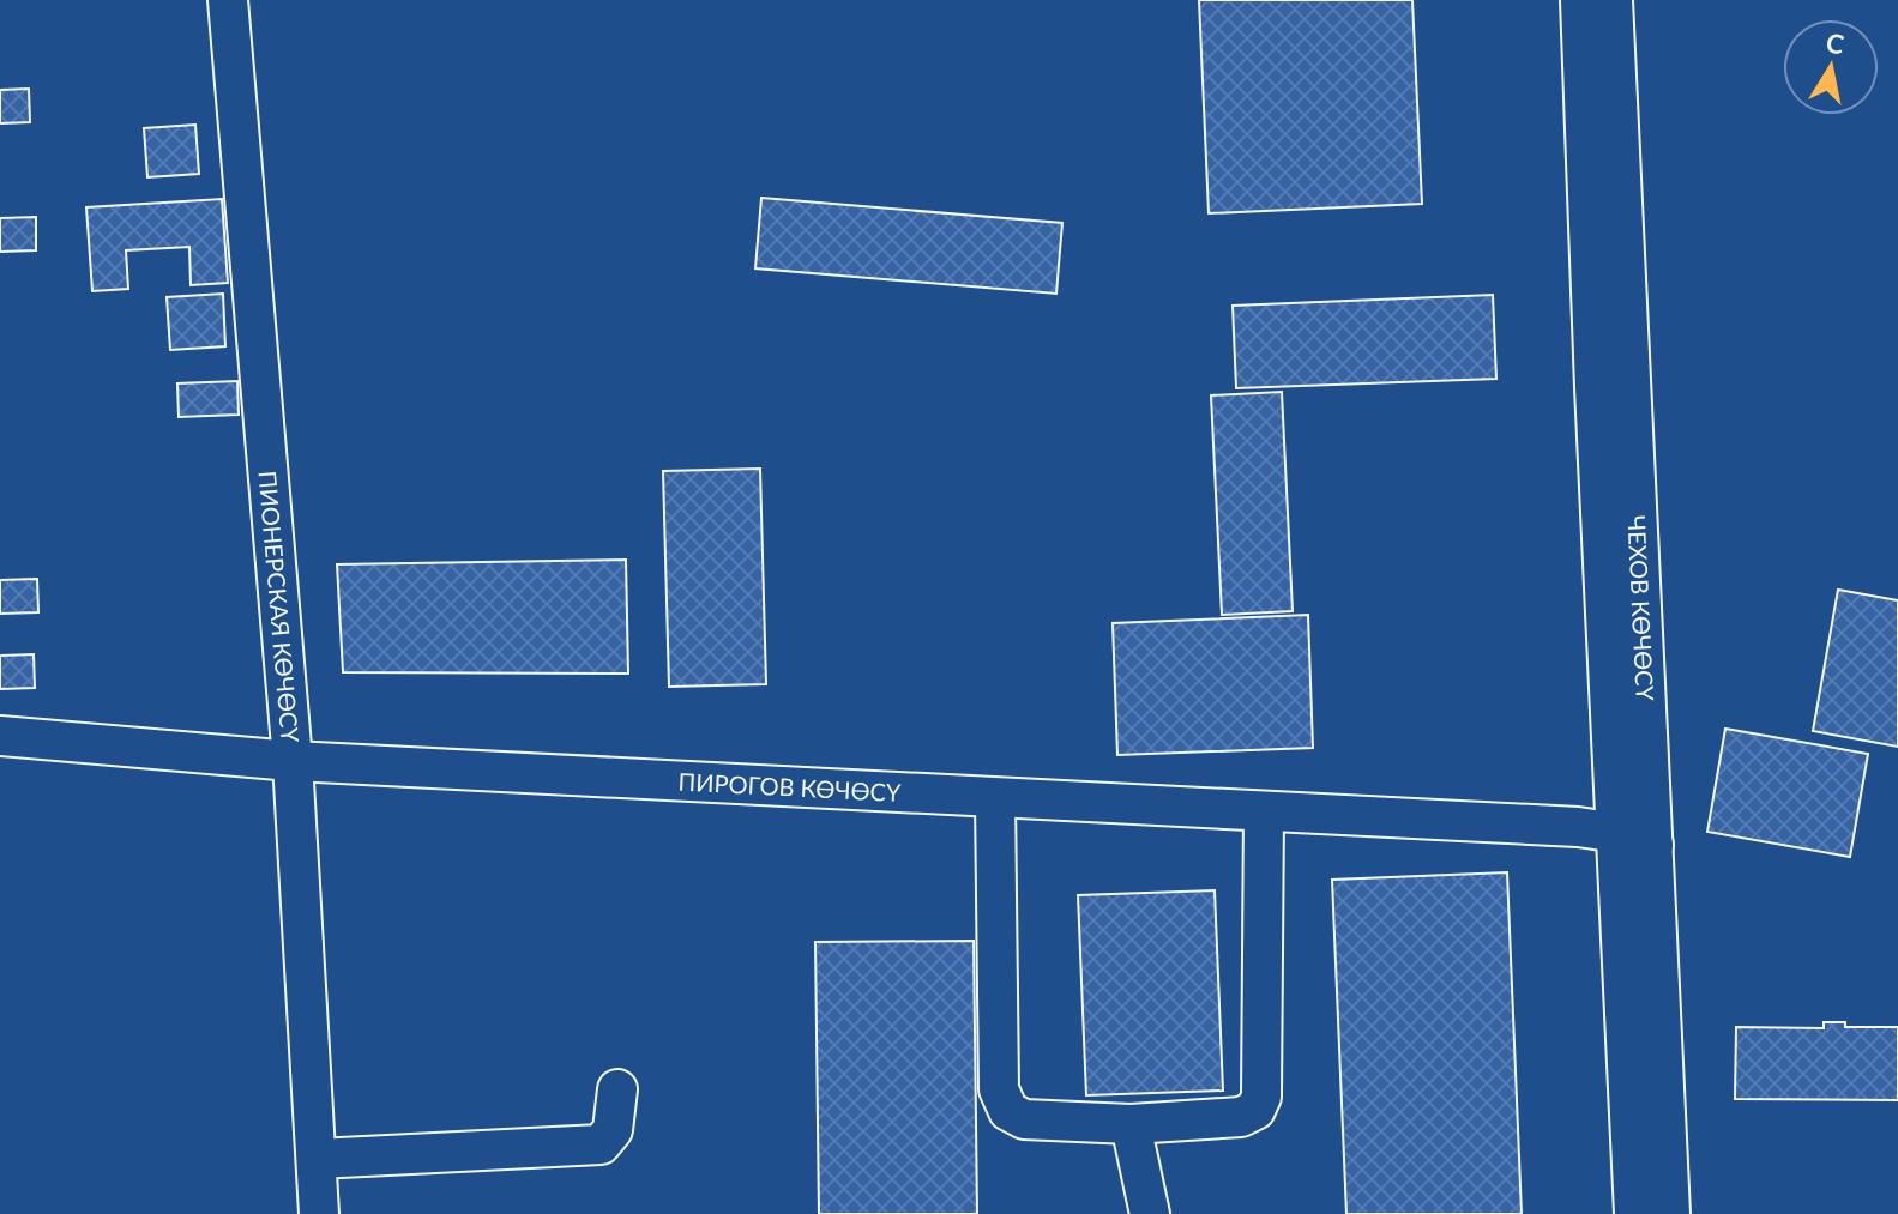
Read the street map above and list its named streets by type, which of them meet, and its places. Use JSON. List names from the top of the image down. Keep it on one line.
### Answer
{"streets":{"street":["ПИОНЕРСКАЯ КӨЧӨСҮ","ЧЕХОВ КӨЧӨСҮ","ПИРОГОВ КӨЧӨСҮ"]},"crossings":[["ПИОНЕРСКАЯ КӨЧӨСҮ","ПИРОГОВ КӨЧӨСҮ"],["ЧЕХОВ КӨЧӨСҮ","ПИРОГОВ КӨЧӨСҮ"]],"north":"top"}
